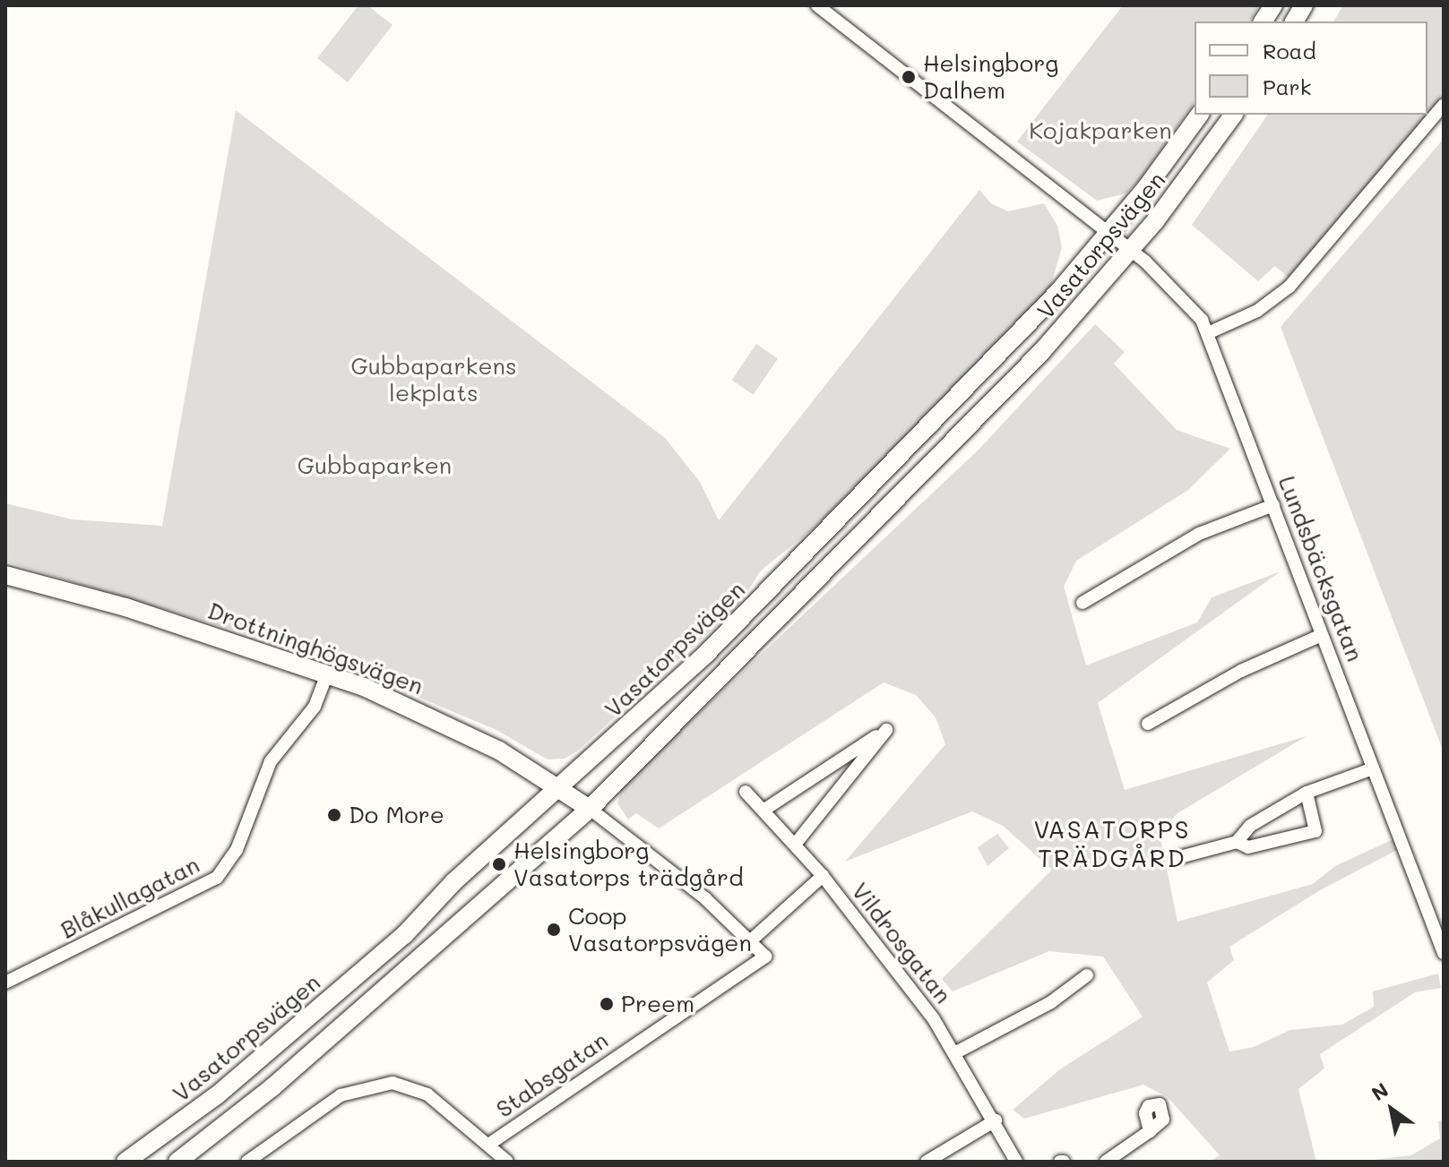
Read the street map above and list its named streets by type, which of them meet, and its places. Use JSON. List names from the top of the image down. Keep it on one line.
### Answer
{"streets":{"main road":["Vasatorpsvägen","Drottninghögsvägen"],"street":["Lundsbäcksgatan","Blåkullagatan","Vildrosgatan","Stabsgatan"]},"crossings":[["Vasatorpsvägen","Lundsbäcksgatan"],["Vasatorpsvägen","Drottninghögsvägen"],["Drottninghögsvägen","Blåkullagatan"],["Vildrosgatan","Stabsgatan"]],"districts":["VASATORPS TRÄDGÅRD"],"parks":["Kojakparken","Gubbaparkens lekplats","Gubbaparken"],"places":["Helsingborg Dalhem","Do More","Helsingborg Vasatorps trädgård","Coop Vasatorpsvägen","Preem"],"legend":["Road","Park"],"north":"top left"}
